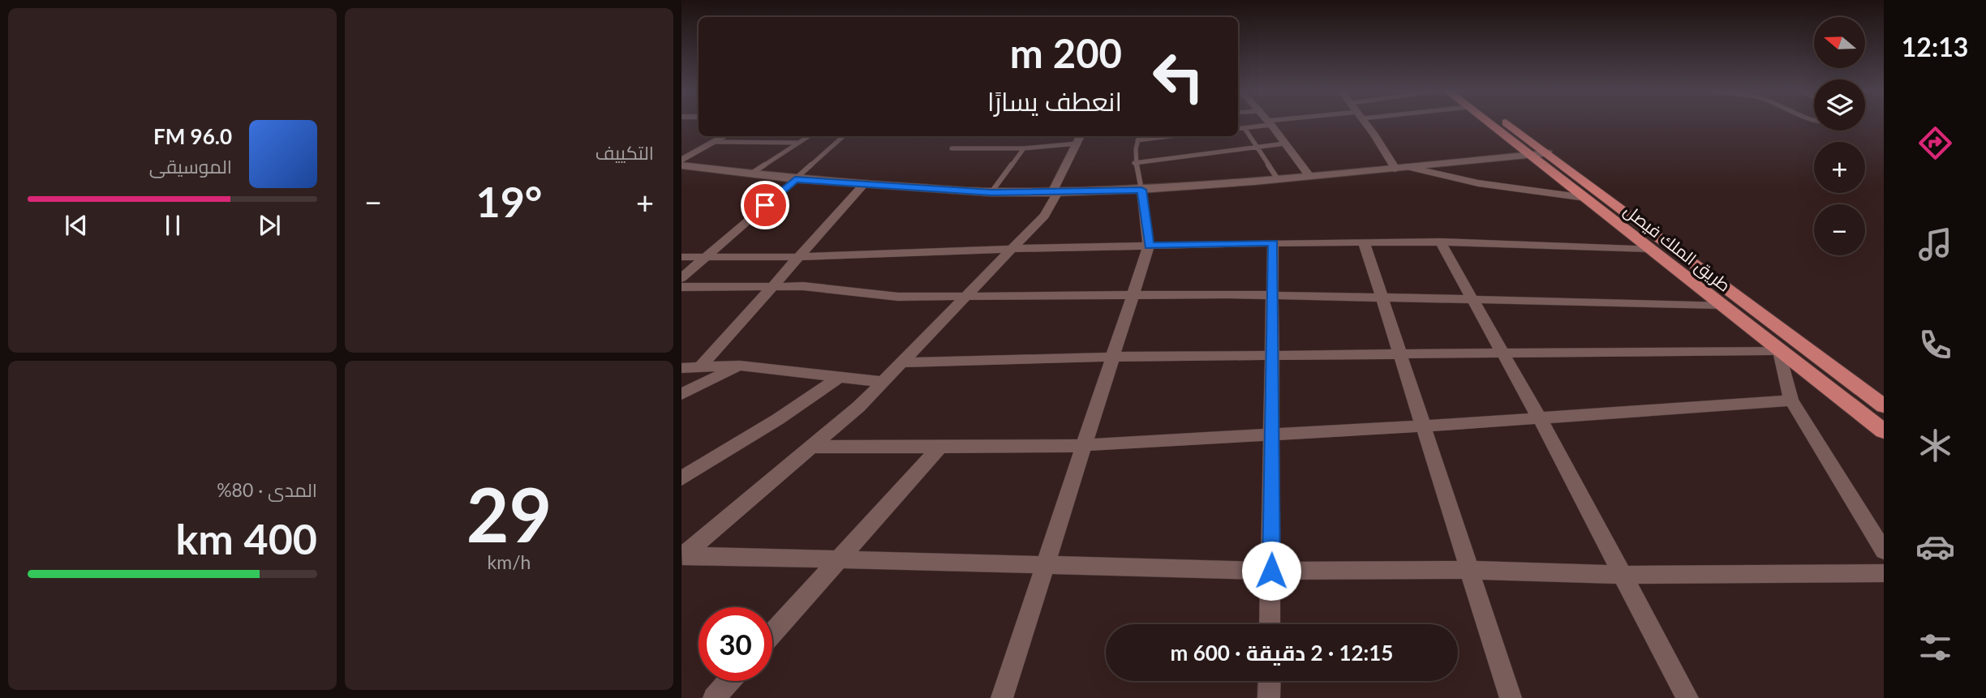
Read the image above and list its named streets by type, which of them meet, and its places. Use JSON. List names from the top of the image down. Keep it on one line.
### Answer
{"streets":{"main road":["طريق الملك فيصل"]},"north":"left","page":{"tabs":"12:13","tile":["التكييف",["29","km/h"],["المدى · 80%","400 km"]],"map_buttons":["+","−"],"turn":["200 m","انعطف يسارًا"],"song":["96.0 FM","الموسيقى"],"heat":["−","19°","+"],"limit":"30","trip":"12:15 · 2 دقيقة · 600 m"}}
